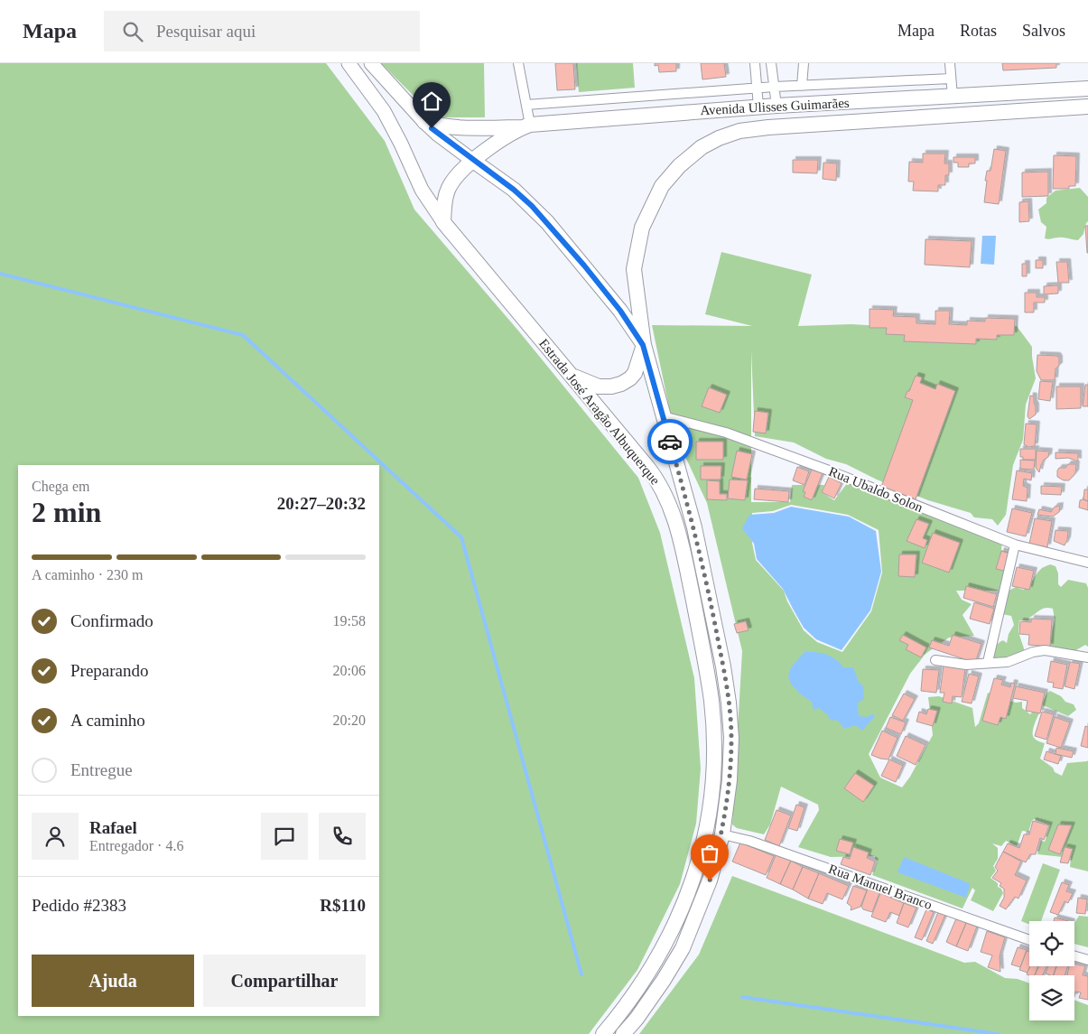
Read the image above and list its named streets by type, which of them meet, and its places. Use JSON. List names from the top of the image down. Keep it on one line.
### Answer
{"streets":{"main road":["Avenida Ulisses Guimarães","Estrada José Aragão Albuquerque"],"street":["Rua Ubaldo Solon","Rua Manuel Branco"]},"crossings":[["Avenida Ulisses Guimarães","Estrada José Aragão Albuquerque"],["Estrada José Aragão Albuquerque","Rua Ubaldo Solon"],["Estrada José Aragão Albuquerque","Rua Manuel Branco"]],"page":{"header":"Mapa","search":"Pesquisar aqui","nav":["Mapa","Rotas","Salvos"],"heading":["2 min","Chega em","20:27–20:32"],"panel":["Rafael","Entregador · 4.6","Pedido #2383","R$110"],"bar":"A caminho · 230 m","list":[["Confirmado","19:58"],["Preparando","20:06"],["A caminho","20:20"],"Entregue"],"buttons":["Ajuda","Compartilhar"]}}
